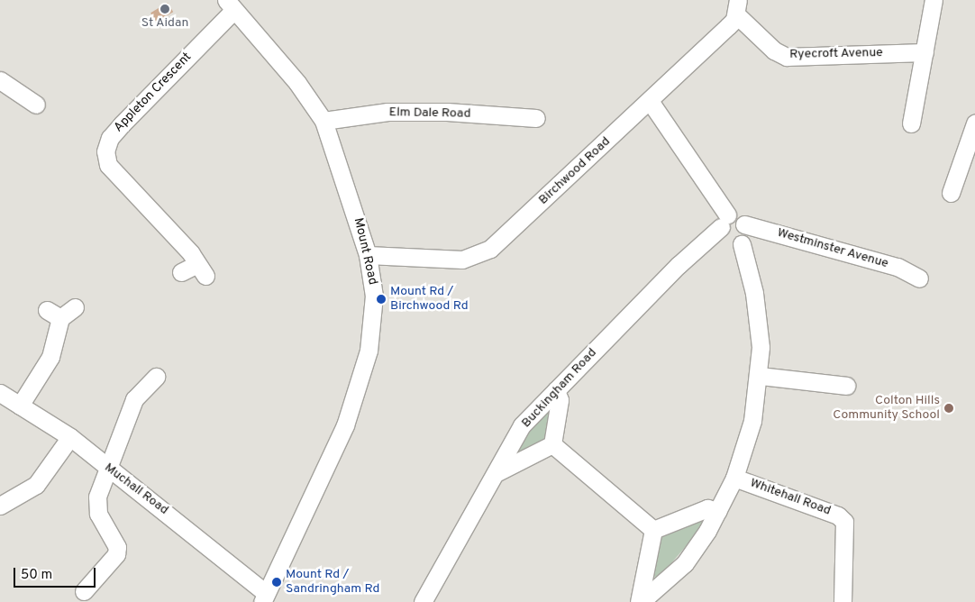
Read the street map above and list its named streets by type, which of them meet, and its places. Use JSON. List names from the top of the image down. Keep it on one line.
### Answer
{"streets":{"street":["Ryecroft Avenue","Appleton Crescent","Elm Dale Road","Birchwood Road","Westminster Avenue","Mount Road","Buckingham Road","Muchall Road","Whitehall Road"]},"crossings":[["Ryecroft Avenue","Birchwood Road"],["Appleton Crescent","Mount Road"],["Elm Dale Road","Mount Road"],["Birchwood Road","Mount Road"],["Westminster Avenue","Buckingham Road"],["Mount Road","Muchall Road"]],"places":["St Aidan","Mount Rd / Birchwood Rd","Colton Hills Community School","Mount Rd / Sandringham Rd"],"scale_bar":"50 m"}
